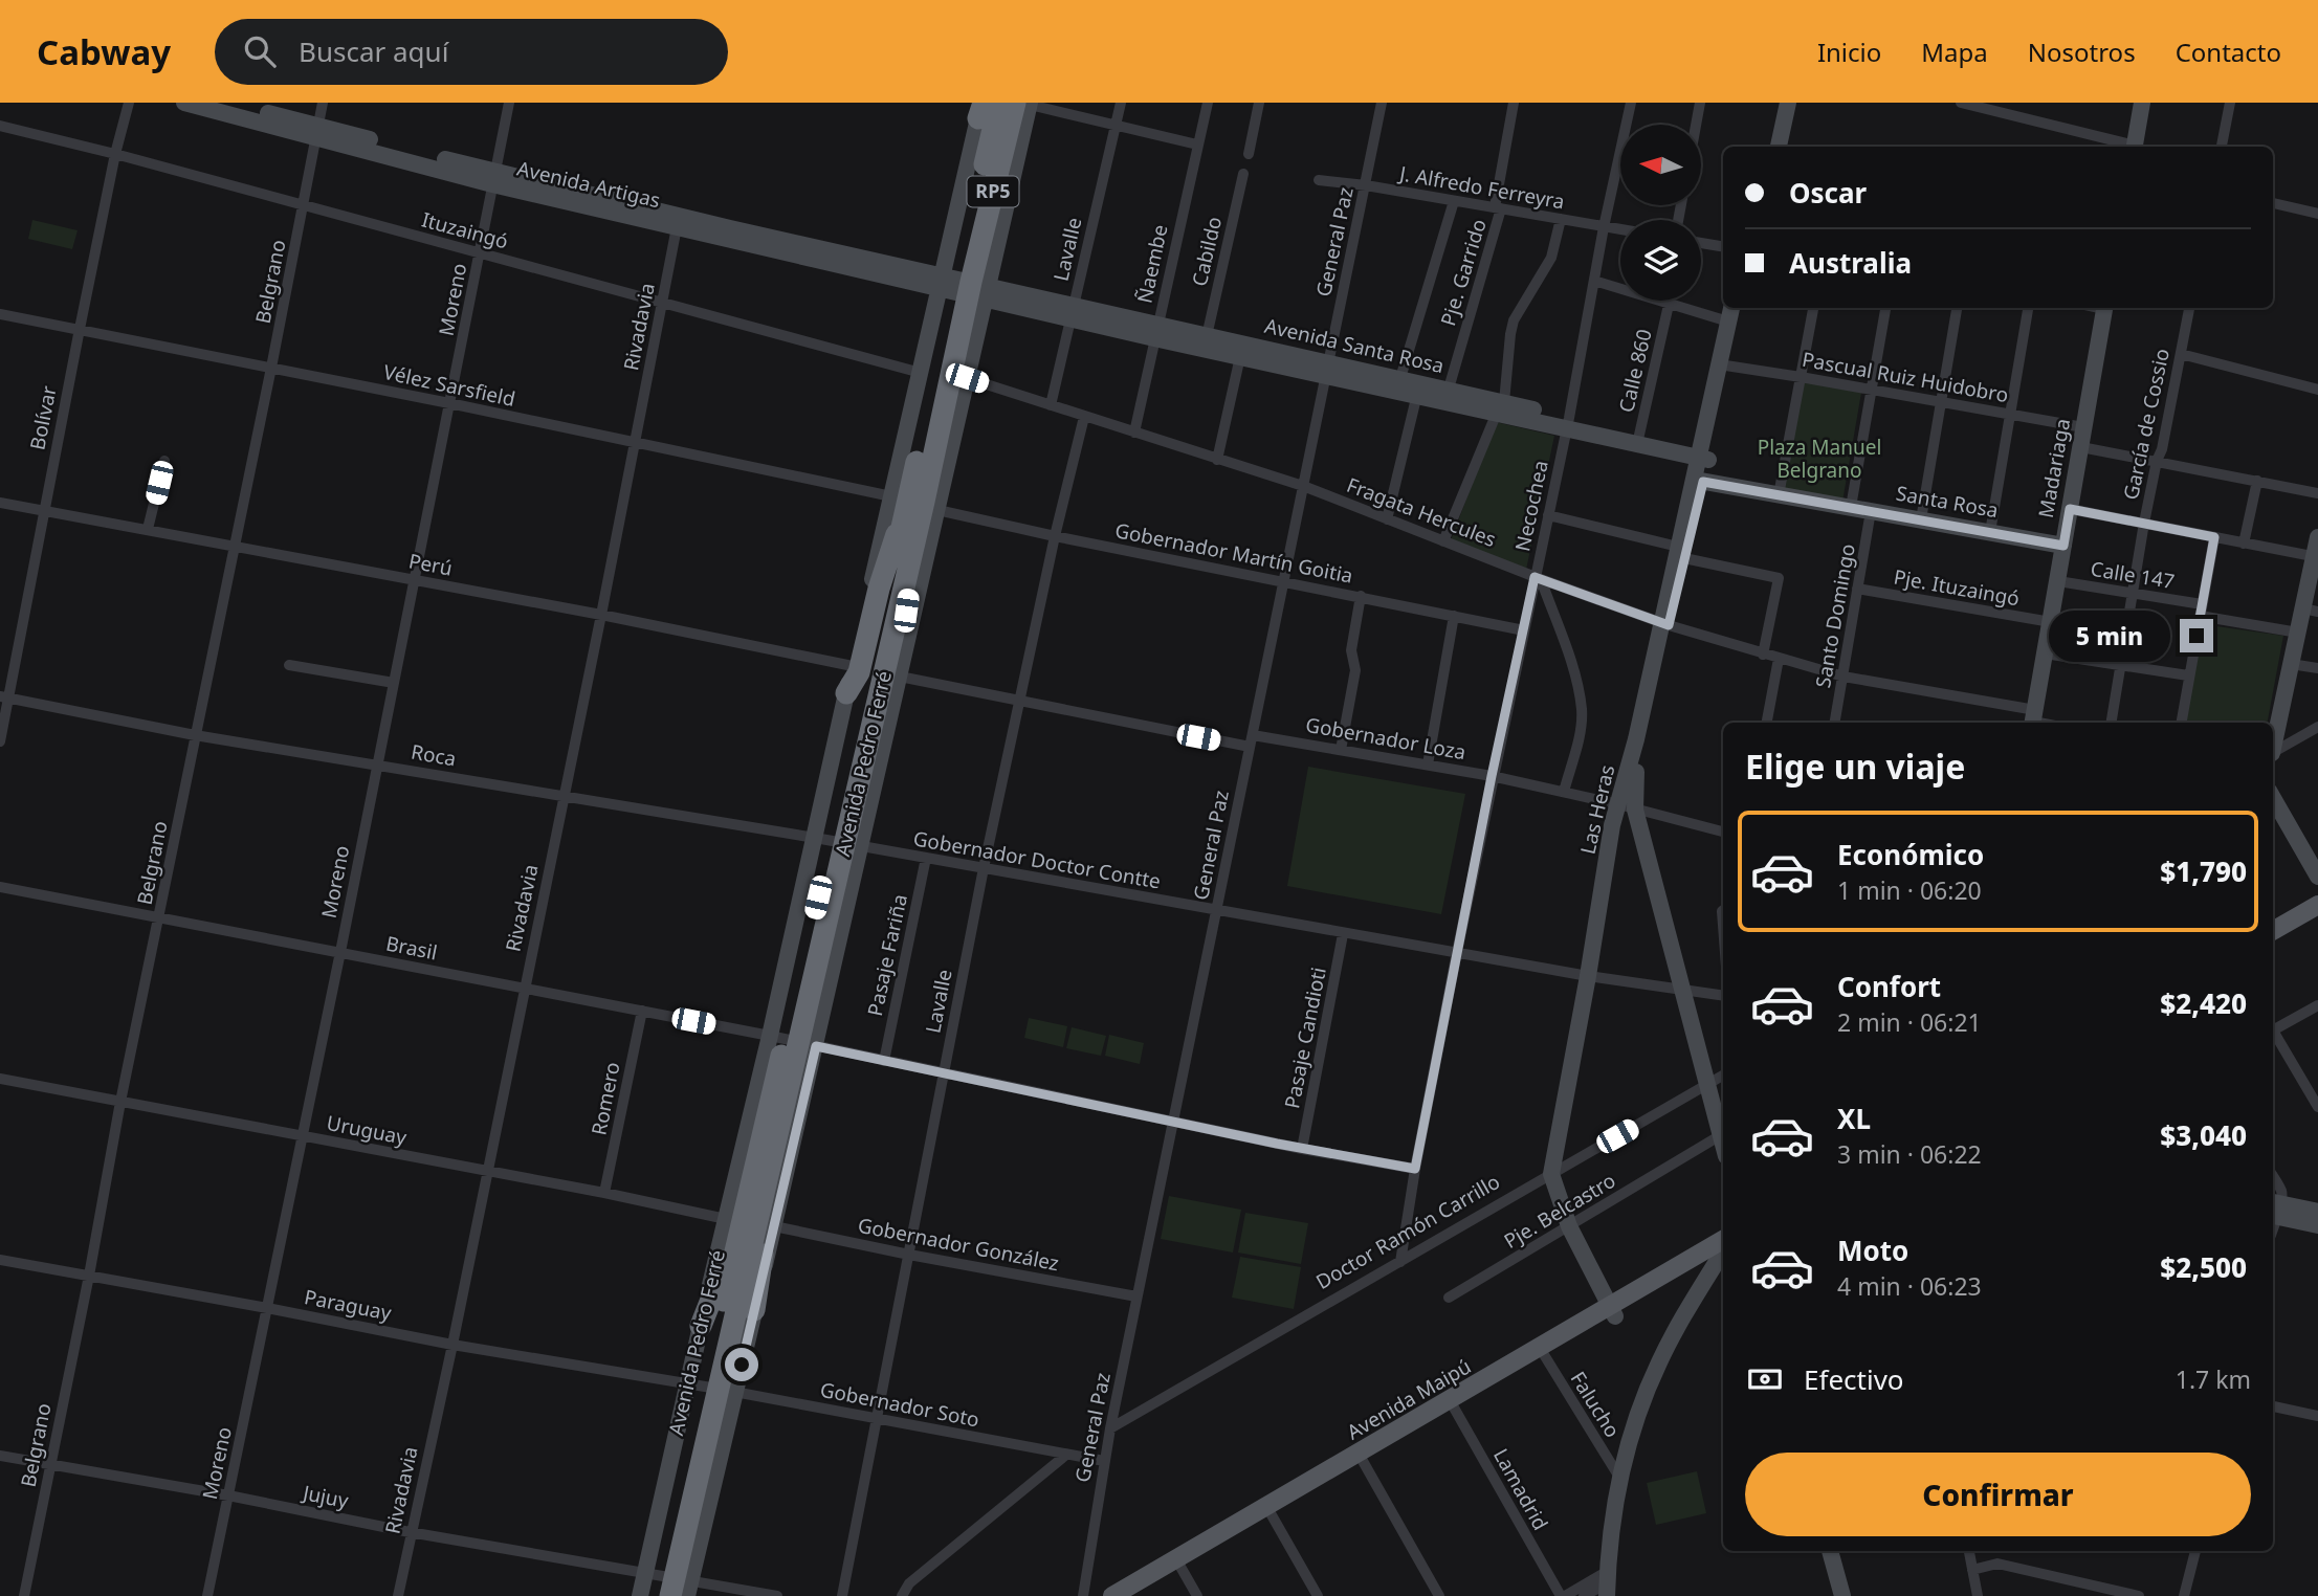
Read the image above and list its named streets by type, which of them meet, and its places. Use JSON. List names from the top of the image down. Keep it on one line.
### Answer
{"streets":{"highway":["RP5","Avenida Pedro Ferré"],"main road":["Avenida Artigas","Avenida Santa Rosa","Madariaga","Santa Rosa","Las Heras","Avenida Maipú"],"street":["J. Alfredo Ferreyra","Ituzaingó","General Paz","Lavalle","Cabildo","Ñaembe","Pje. Garrido","Belgrano","Moreno","Rivadavia","Calle 860","Pascual Ruiz Huidobro","Vélez Sarsfield","Bolívar","García de Cossio","Necochea","Fragata Hercules","Gobernador Martín Goitia","Perú","Calle 147","Pje. Ituzaingó","Santo Domingo","Gobernador Loza","Roca","Gobernador Doctor Contte","Brasil","Pasaje Fariña","Pasaje Candioti","Romero","Uruguay","Pje. Belcastro","Doctor Ramón Carrillo","Gobernador González","Paraguay","Gobernador Soto","Falucho","Lamadrid","Jujuy"]},"crossings":[["Avenida Artigas","Belgrano"],["Avenida Artigas","Moreno"],["Avenida Artigas","Rivadavia"],["Avenida Artigas","Avenida Santa Rosa"],["Avenida Artigas","Avenida Pedro Ferré"],["J. Alfredo Ferreyra","General Paz"],["J. Alfredo Ferreyra","Pje. Garrido"],["J. Alfredo Ferreyra","Necochea"],["Ituzaingó","Belgrano"],["Ituzaingó","Moreno"],["Ituzaingó","Rivadavia"],["Ituzaingó","Bolívar"],["Ituzaingó","Avenida Pedro Ferré"],["General Paz","Avenida Santa Rosa"],["General Paz","Fragata Hercules"],["General Paz","Gobernador Martín Goitia"],["General Paz","Gobernador Loza"],["General Paz","Gobernador Doctor Contte"],["General Paz","Brasil"],["General Paz","Doctor Ramón Carrillo"],["General Paz","Gobernador González"],["General Paz","Gobernador Soto"],["Lavalle","Avenida Santa Rosa"],["Lavalle","Fragata Hercules"],["Lavalle","Gobernador Martín Goitia"],["Lavalle","Gobernador Loza"],["Lavalle","Gobernador Doctor Contte"],["Lavalle","Brasil"],["Lavalle","Gobernador González"],["Lavalle","Gobernador Soto"],["Cabildo","Avenida Santa Rosa"],["Ñaembe","Avenida Santa Rosa"],["Ñaembe","Fragata Hercules"],["Pje. Garrido","Avenida Santa Rosa"],["Belgrano","Vélez Sarsfield"],["Belgrano","Perú"],["Belgrano","Roca"],["Belgrano","Brasil"],["Belgrano","Uruguay"],["Belgrano","Paraguay"],["Belgrano","Jujuy"],["Moreno","Vélez Sarsfield"],["Moreno","Perú"],["Moreno","Roca"],["Moreno","Brasil"],["Moreno","Uruguay"],["Moreno","Paraguay"],["Moreno","Jujuy"],["Rivadavia","Vélez Sarsfield"],["Rivadavia","Perú"],["Rivadavia","Roca"],["Rivadavia","Brasil"],["Rivadavia","Uruguay"],["Rivadavia","Paraguay"],["Rivadavia","Jujuy"],["Avenida Santa Rosa","Calle 860"],["Avenida Santa Rosa","Necochea"],["Avenida Santa Rosa","Avenida Pedro Ferré"],["Avenida Santa Rosa","Las Heras"],["Pascual Ruiz Huidobro","Madariaga"],["Pascual Ruiz Huidobro","Las Heras"],["Vélez Sarsfield","Bolívar"],["Vélez Sarsfield","Gobernador Martín Goitia"],["Vélez Sarsfield","Avenida Pedro Ferré"],["Bolívar","Perú"],["Bolívar","Roca"],["García de Cossio","Calle 147"],["Madariaga","Santa Rosa"],["Madariaga","Fragata Hercules"],["Madariaga","Calle 147"],["Madariaga","Pje. Ituzaingó"],["Santa Rosa","Santo Domingo"],["Santa Rosa","Las Heras"],["Necochea","Fragata Hercules"],["Necochea","Gobernador Martín Goitia"],["Necochea","Gobernador Loza"],["Necochea","Gobernador Doctor Contte"],["Necochea","Brasil"],["Necochea","Doctor Ramón Carrillo"],["Fragata Hercules","Santo Domingo"],["Fragata Hercules","Avenida Pedro Ferré"],["Fragata Hercules","Las Heras"],["Gobernador Martín Goitia","Avenida Pedro Ferré"],["Perú","Avenida Pedro Ferré"],["Pje. Ituzaingó","Santo Domingo"],["Gobernador Loza","Avenida Pedro Ferré"],["Gobernador Loza","Las Heras"],["Roca","Avenida Pedro Ferré"],["Roca","Gobernador Doctor Contte"],["Avenida Pedro Ferré","Gobernador Doctor Contte"],["Avenida Pedro Ferré","Brasil"],["Avenida Pedro Ferré","Uruguay"],["Avenida Pedro Ferré","Gobernador González"],["Avenida Pedro Ferré","Paraguay"],["Avenida Pedro Ferré","Gobernador Soto"],["Avenida Pedro Ferré","Jujuy"],["Las Heras","Gobernador Doctor Contte"],["Las Heras","Pje. Belcastro"],["Las Heras","Doctor Ramón Carrillo"],["Las Heras","Avenida Maipú"],["Gobernador Doctor Contte","Pasaje Fariña"],["Gobernador Doctor Contte","Pasaje Candioti"],["Brasil","Pasaje Fariña"],["Brasil","Pasaje Candioti"],["Brasil","Romero"],["Romero","Uruguay"],["Paraguay","Gobernador Soto"],["Avenida Maipú","Falucho"],["Avenida Maipú","Lamadrid"]],"parks":["Plaza Manuel Belgrano"],"north":"left","page":{"header":"Cabway","search":"Buscar aquí","nav":["Inicio","Mapa","Nosotros","Contacto"],"banner":["Oscar","Australia"],"bubble":"5 min","heading":"Elige un viaje","list":[{"name":"Económico","note":"1 min · 06:20","value":"$1,790"},{"name":"Confort","note":"2 min · 06:21","value":"$2,420"},{"name":"XL","note":"3 min · 06:22","value":"$3,040"},{"name":"Moto","note":"4 min · 06:23","value":"$2,500"}],"pay":["Efectivo","1.7 km"],"buttons":"Confirmar"}}
